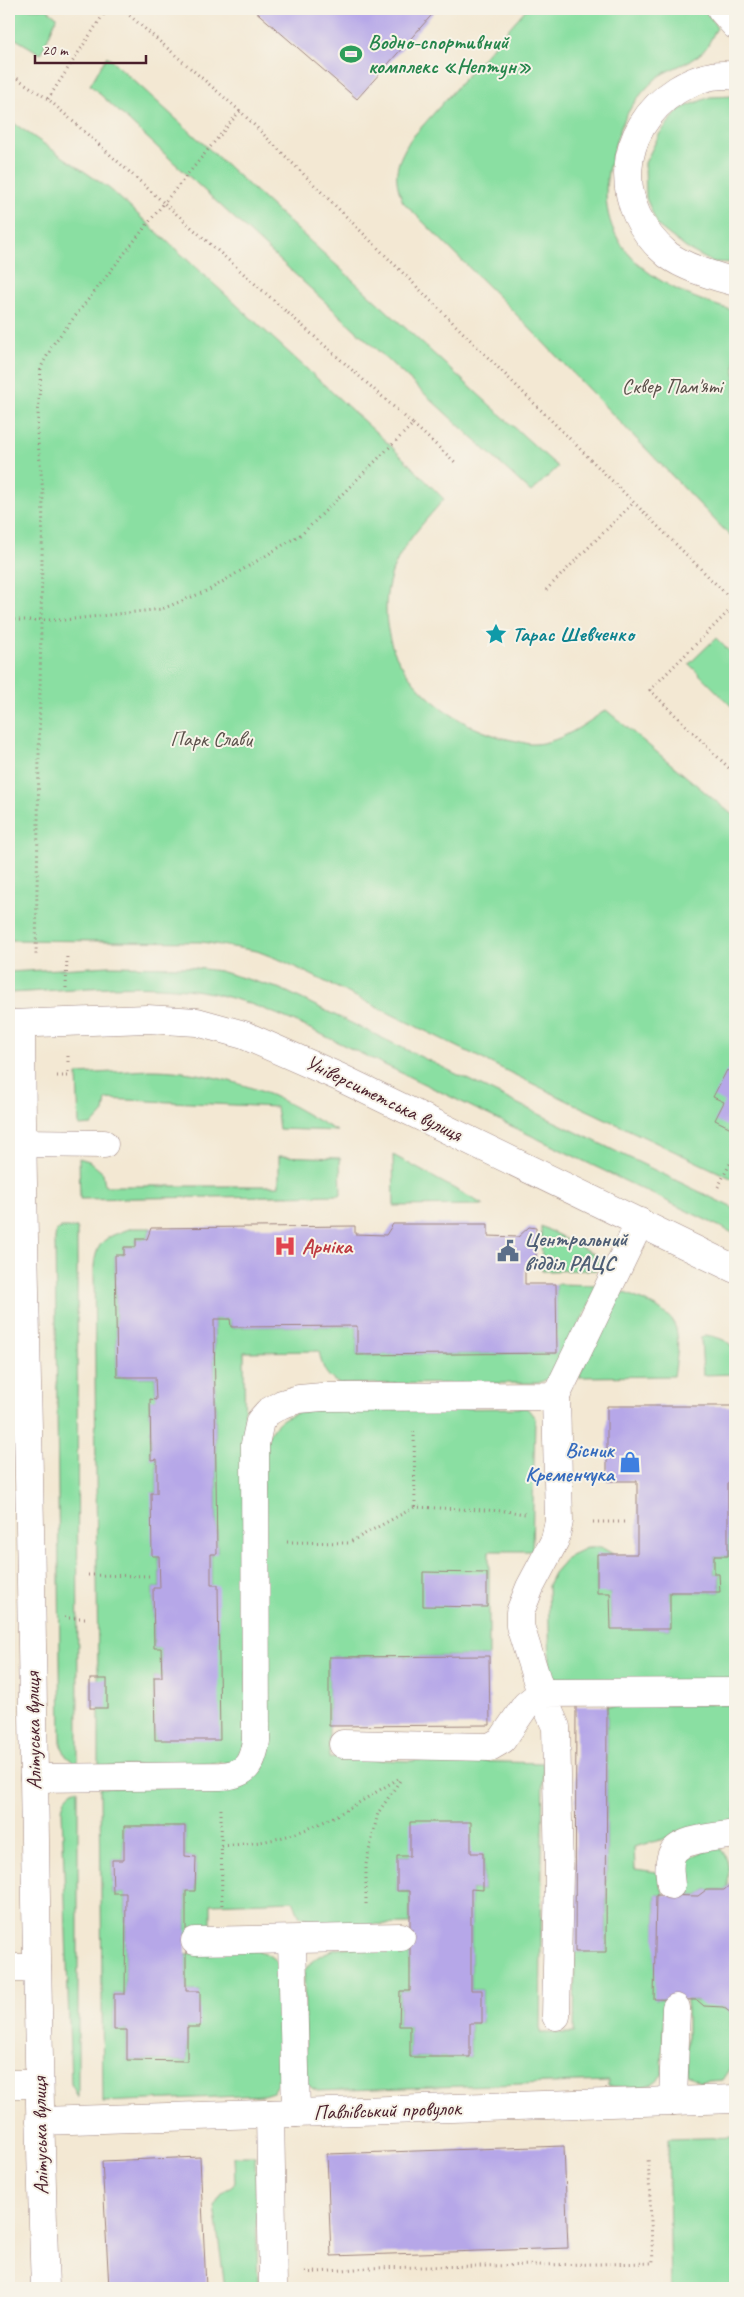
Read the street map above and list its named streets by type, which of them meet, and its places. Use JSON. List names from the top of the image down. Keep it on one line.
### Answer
{"streets":{"street":["Університетська вулиця","Алітуська вулиця","Павлівський провулок"]},"crossings":[["Університетська вулиця","Алітуська вулиця"],["Алітуська вулиця","Павлівський провулок"]],"parks":["Сквер Пам'яті","Парк Слави"],"places":{"sports":["Водно-спортивний комплекс «Нептун»"],"place":["Тарас Шевченко"],"hospital":["Арніка"],"public building":["Центральний відділ РАЦС"],"shop":["Вісник Кременчука"]},"scale_bar":"20 m"}
